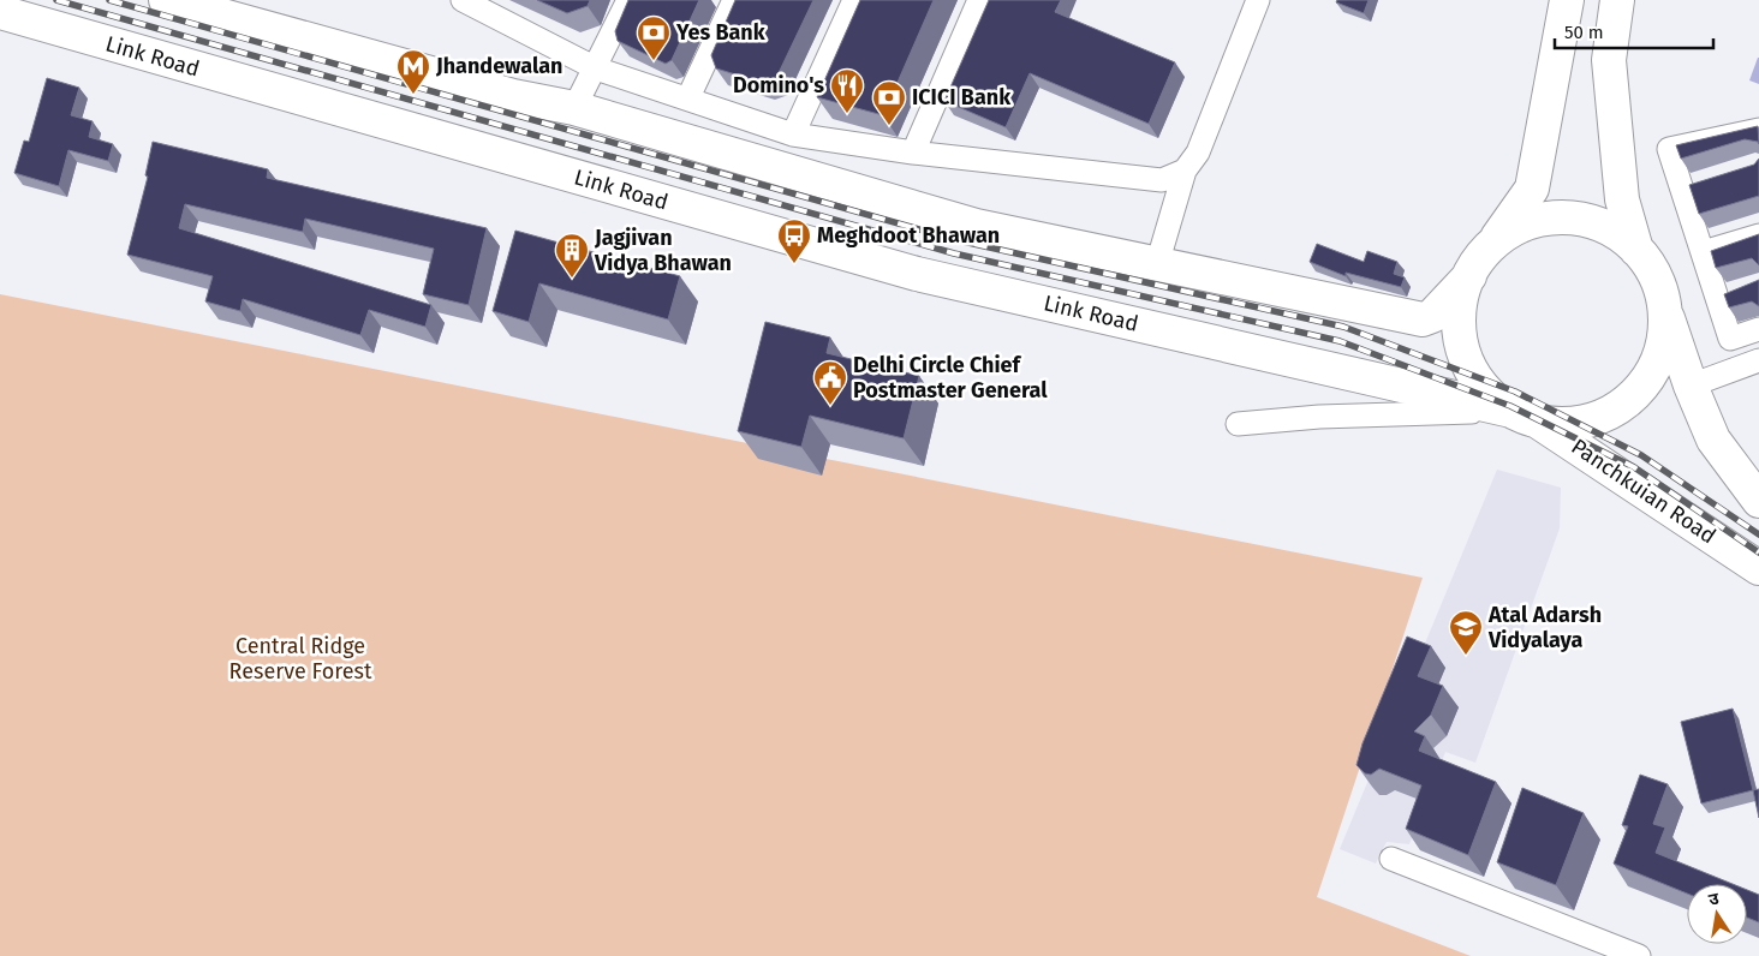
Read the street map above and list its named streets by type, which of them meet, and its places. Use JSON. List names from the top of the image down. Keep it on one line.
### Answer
{"streets":{"main road":["Link Road","Panchkuian Road"]},"crossings":[["Link Road","Panchkuian Road"]],"parks":["Central Ridge Reserve Forest"],"places":{"bank":["Yes Bank","ICICI Bank"],"metro station":["Jhandewalan"],"restaurant":["Domino's"],"bus stop":["Meghdoot Bhawan"],"building":["Jagjivan Vidya Bhawan"],"public building":["Delhi Circle Chief Postmaster General"],"school or university":["Atal Adarsh Vidyalaya"]},"scale_bar":"50 m","north":"top"}
